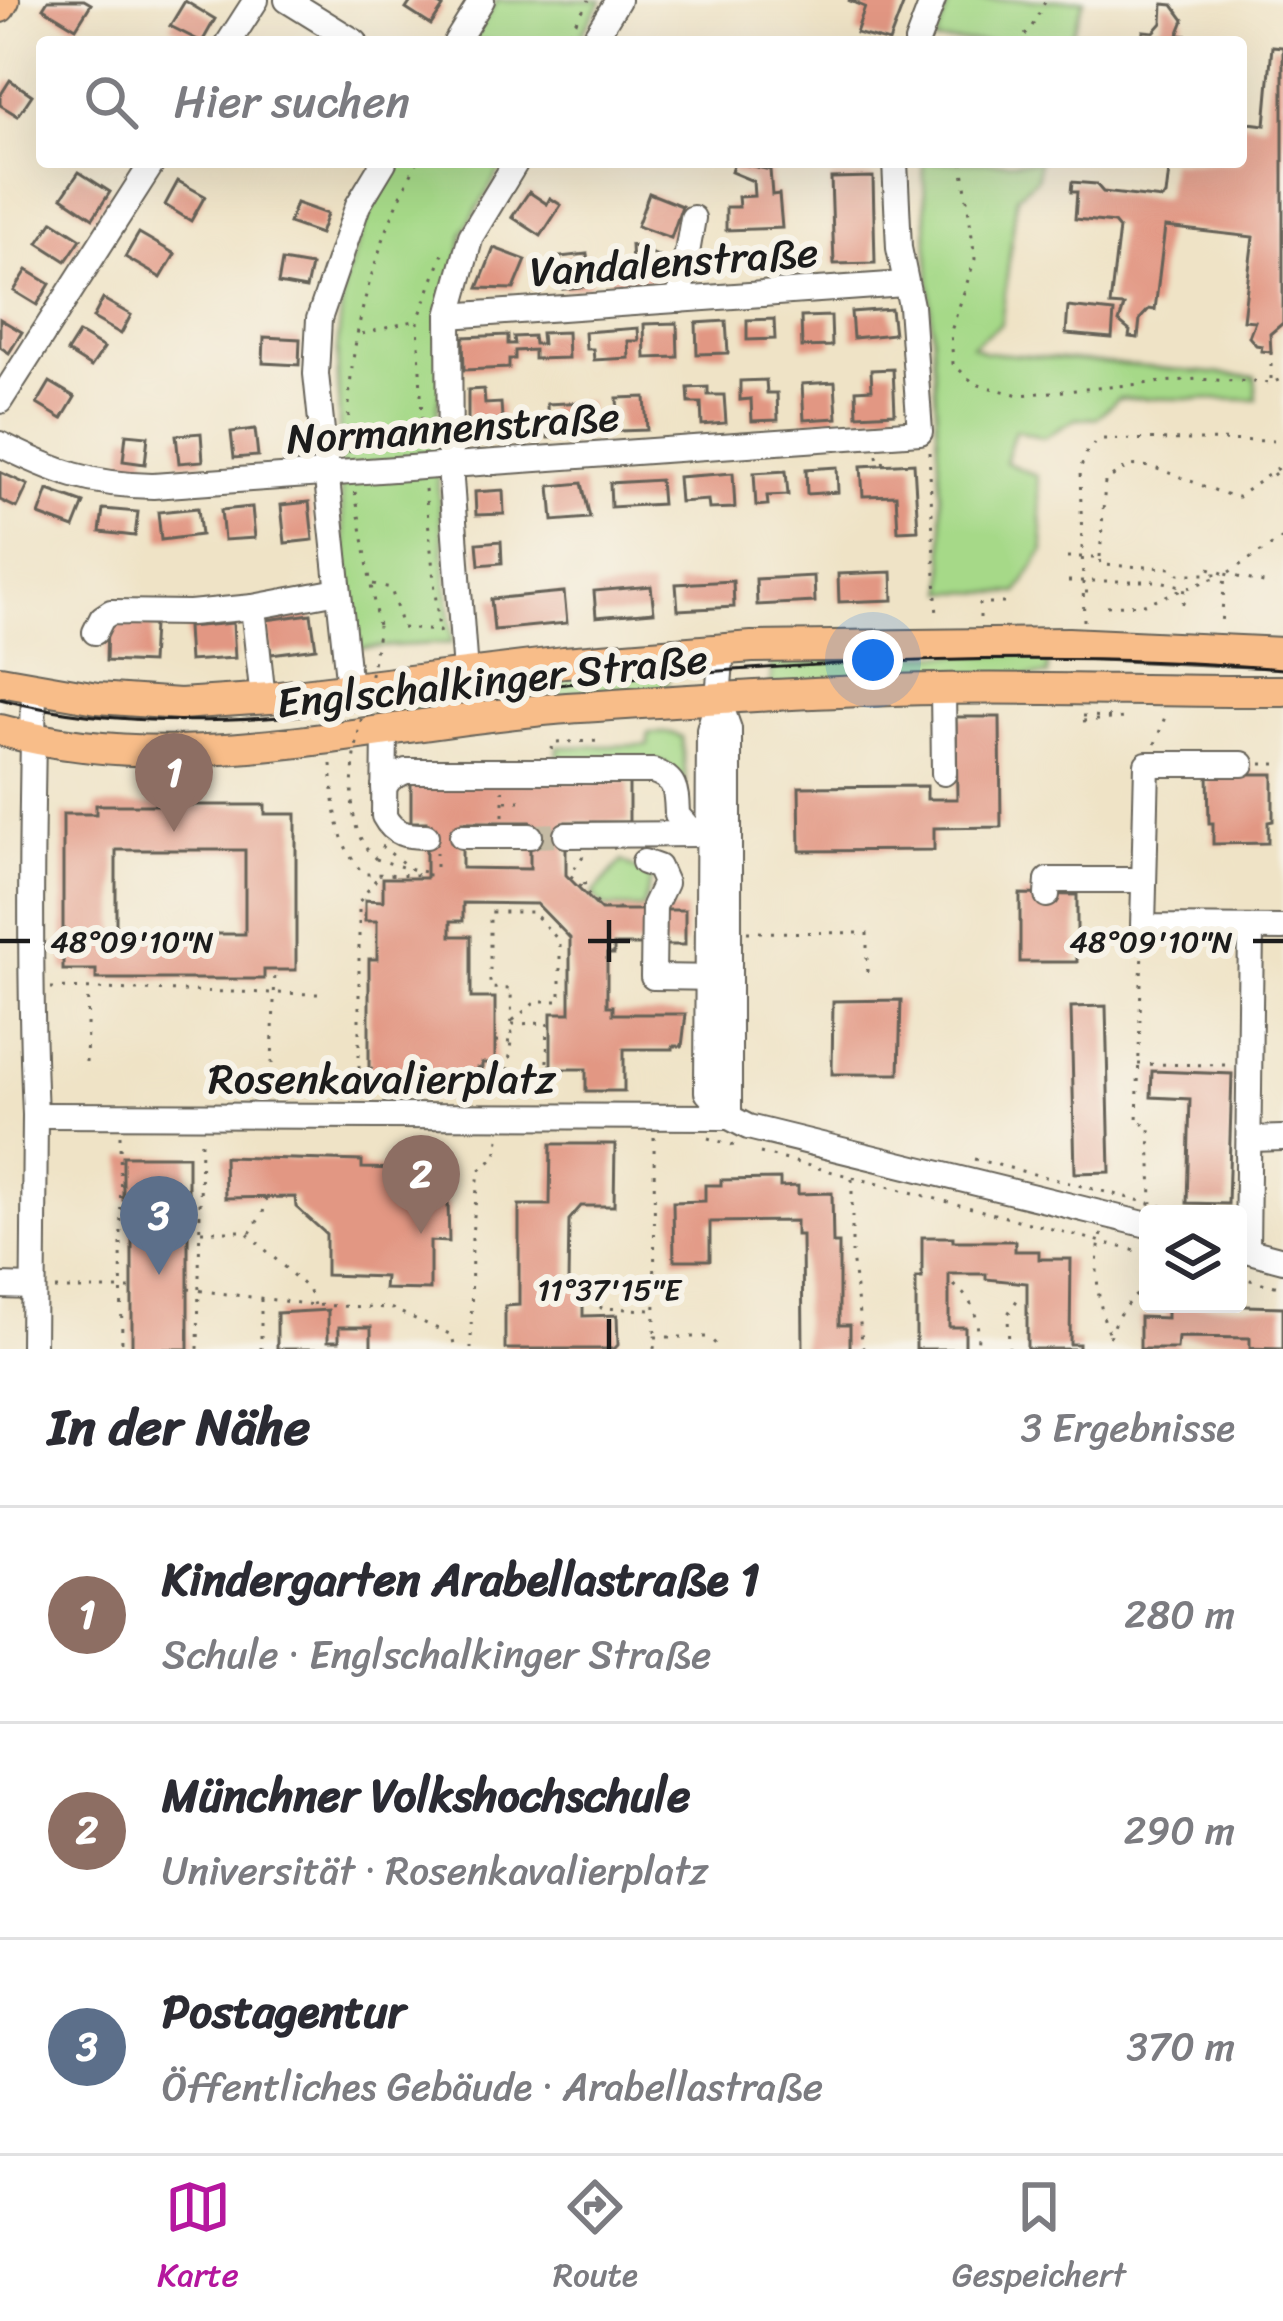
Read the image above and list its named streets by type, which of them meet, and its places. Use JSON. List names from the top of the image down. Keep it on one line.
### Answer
{"streets":{"main road":["Englschalkinger Straße"],"street":["Vandalenstraße","Normannenstraße","Rosenkavalierplatz"]},"page":{"search":"Hier suchen","pins":["1","2","3"],"heading":["In der Nähe","3 Ergebnisse"],"list":[{"mark":"1","name":"Kindergarten Arabellastraße 1","note":"Schule · Englschalkinger Straße","value":"280 m"},{"mark":"2","name":"Münchner Volkshochschule","note":"Universität · Rosenkavalierplatz","value":"290 m"},{"mark":"3","name":"Postagentur","note":"Öffentliches Gebäude · Arabellastraße","value":"370 m"}],"nav":["Karte","Route","Gespeichert"]},"coordinates":["48°09'10\"N","11°37'15\"E"]}
